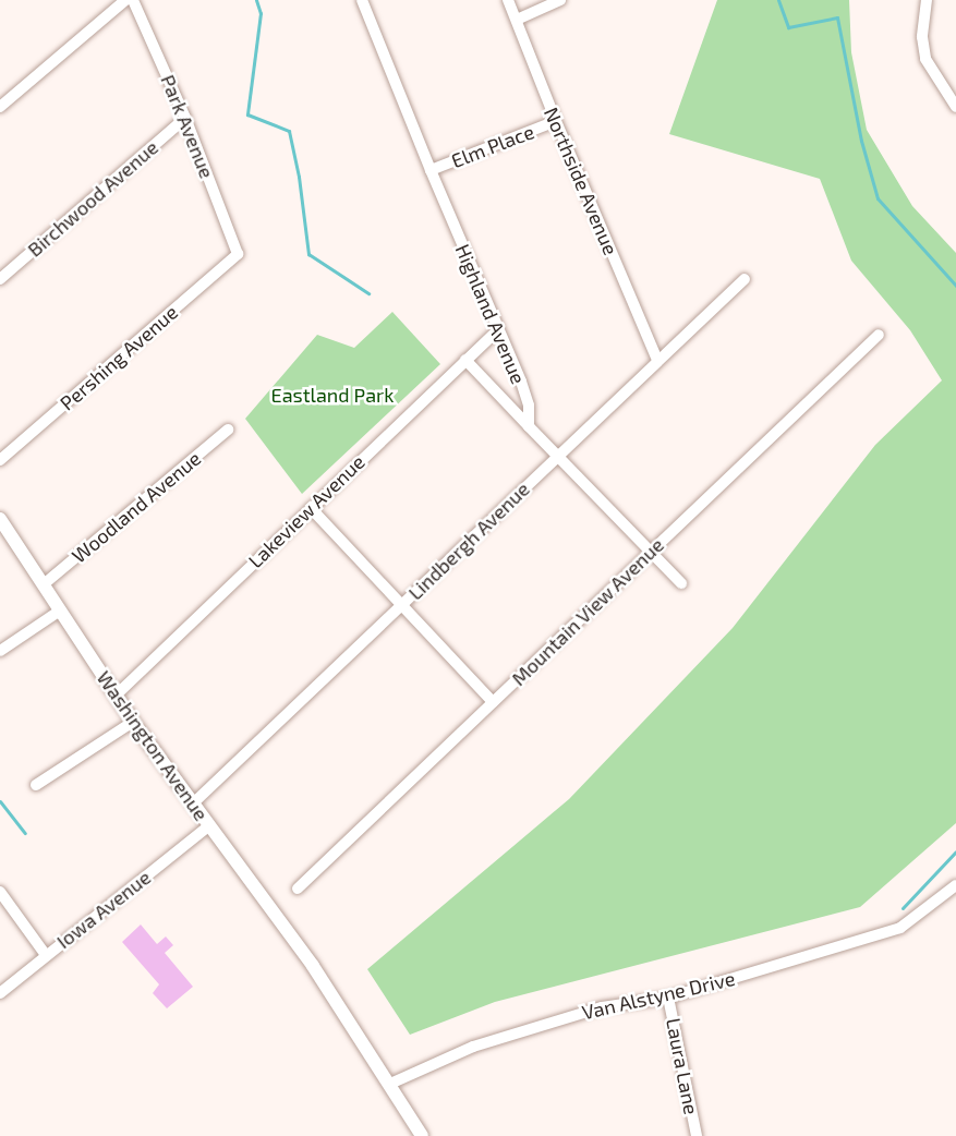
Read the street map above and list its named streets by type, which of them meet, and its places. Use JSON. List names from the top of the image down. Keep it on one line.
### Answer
{"streets":{"street":["Park Avenue","Elm Place","Northside Avenue","Birchwood Avenue","Highland Avenue","Pershing Avenue","Woodland Avenue","Lakeview Avenue","Lindbergh Avenue","Mountain View Avenue","Washington Avenue","Iowa Avenue","Van Alstyne Drive","Laura Lane"]},"crossings":[["Park Avenue","Birchwood Avenue"],["Park Avenue","Pershing Avenue"],["Elm Place","Northside Avenue"],["Elm Place","Highland Avenue"],["Northside Avenue","Lindbergh Avenue"],["Highland Avenue","Lakeview Avenue"],["Woodland Avenue","Washington Avenue"],["Lakeview Avenue","Washington Avenue"],["Lindbergh Avenue","Washington Avenue"],["Washington Avenue","Iowa Avenue"],["Washington Avenue","Van Alstyne Drive"],["Van Alstyne Drive","Laura Lane"]],"parks":["Eastland Park"]}
